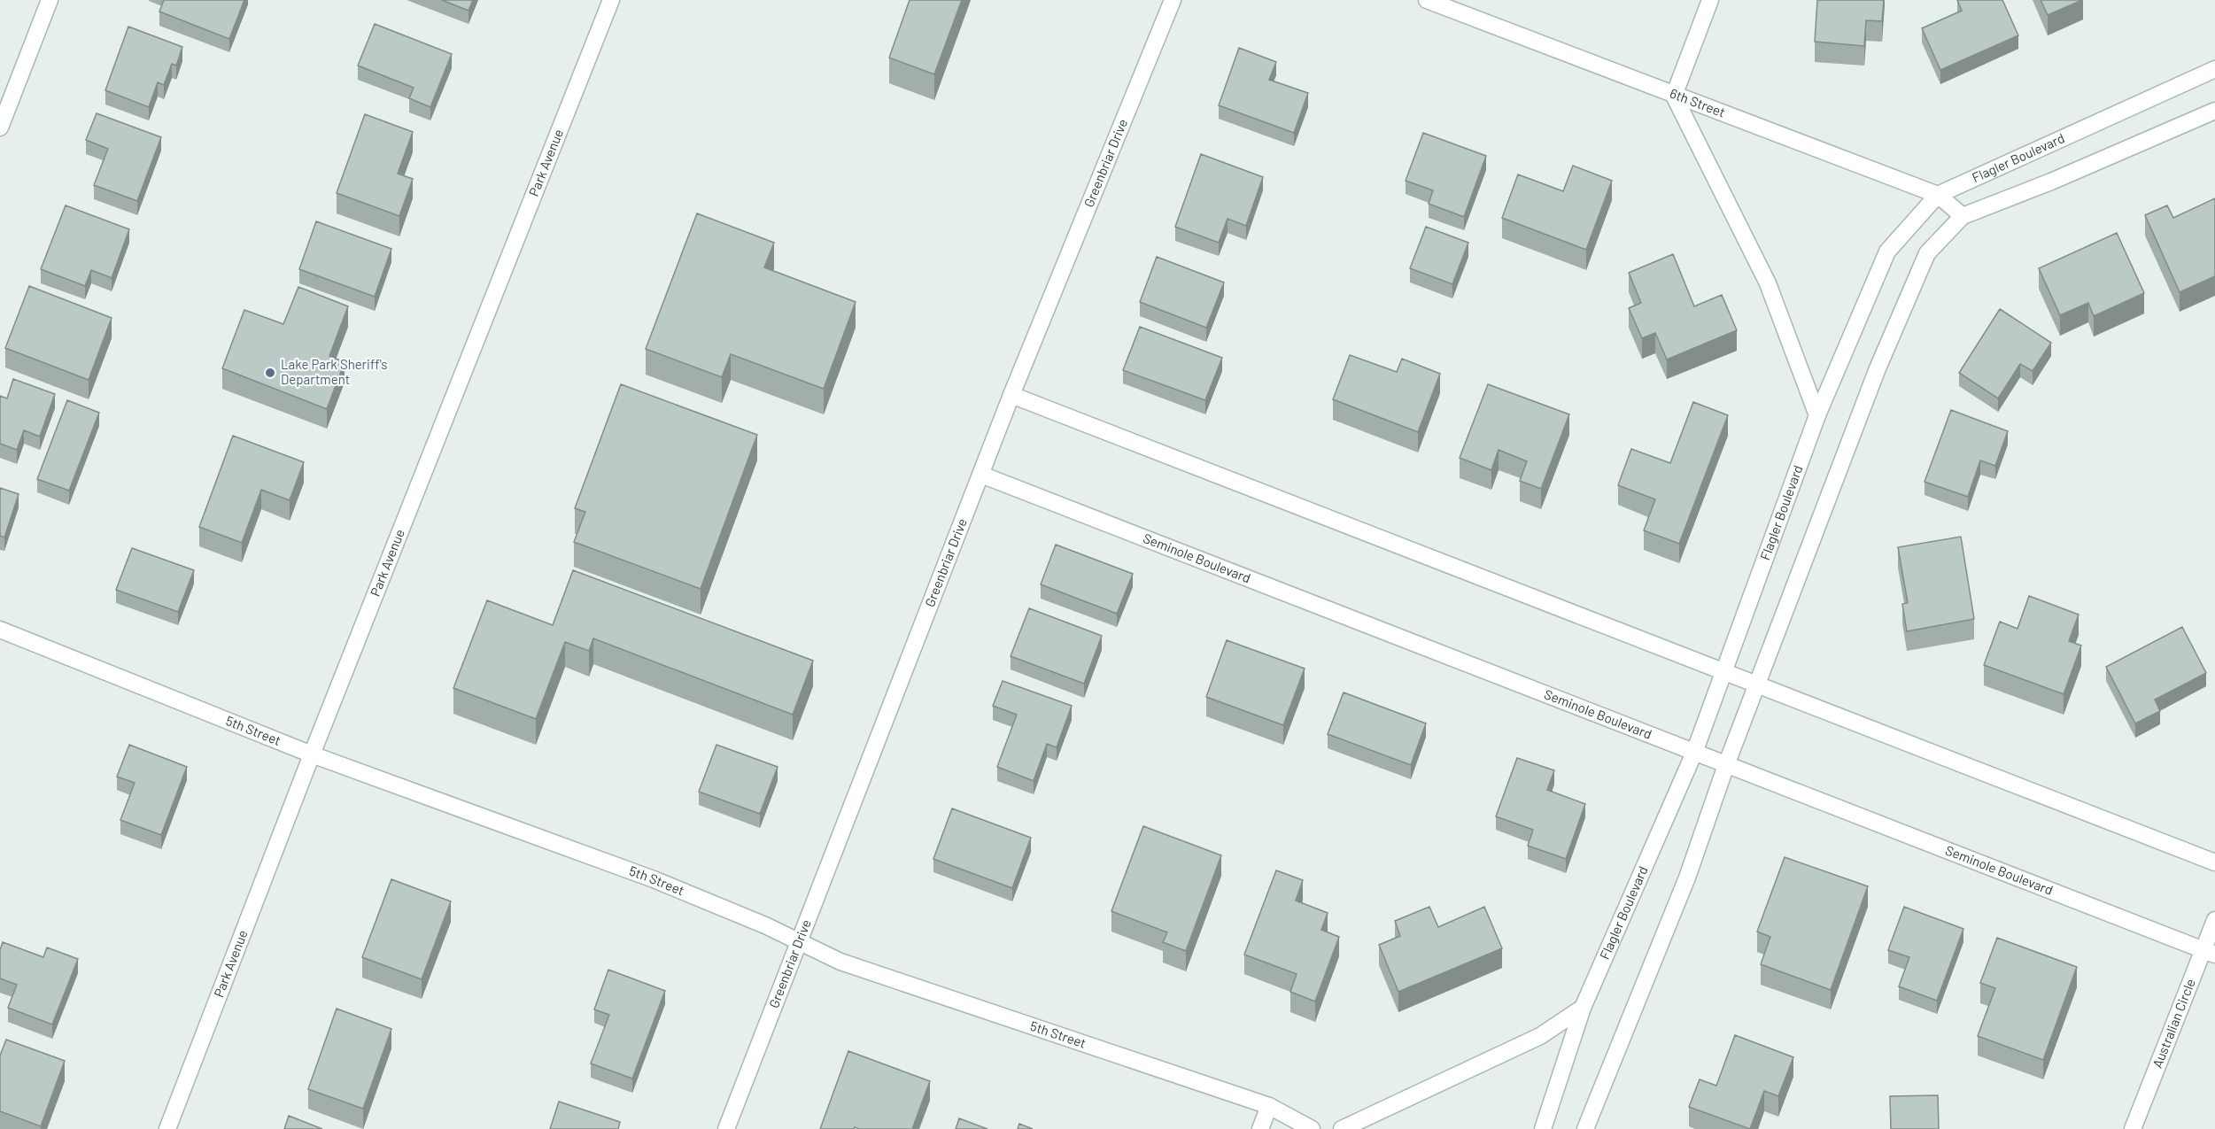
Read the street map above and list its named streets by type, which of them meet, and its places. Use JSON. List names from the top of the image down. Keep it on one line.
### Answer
{"streets":{"street":["6th Street","Flagler Boulevard","Park Avenue","Greenbriar Drive","Seminole Boulevard","5th Street","Australian Circle"]},"crossings":[["6th Street","Flagler Boulevard"],["Flagler Boulevard","Seminole Boulevard"],["Park Avenue","5th Street"],["Greenbriar Drive","Seminole Boulevard"],["Greenbriar Drive","5th Street"],["Seminole Boulevard","Australian Circle"]],"places":["Lake Park Sheriff's Department"]}
